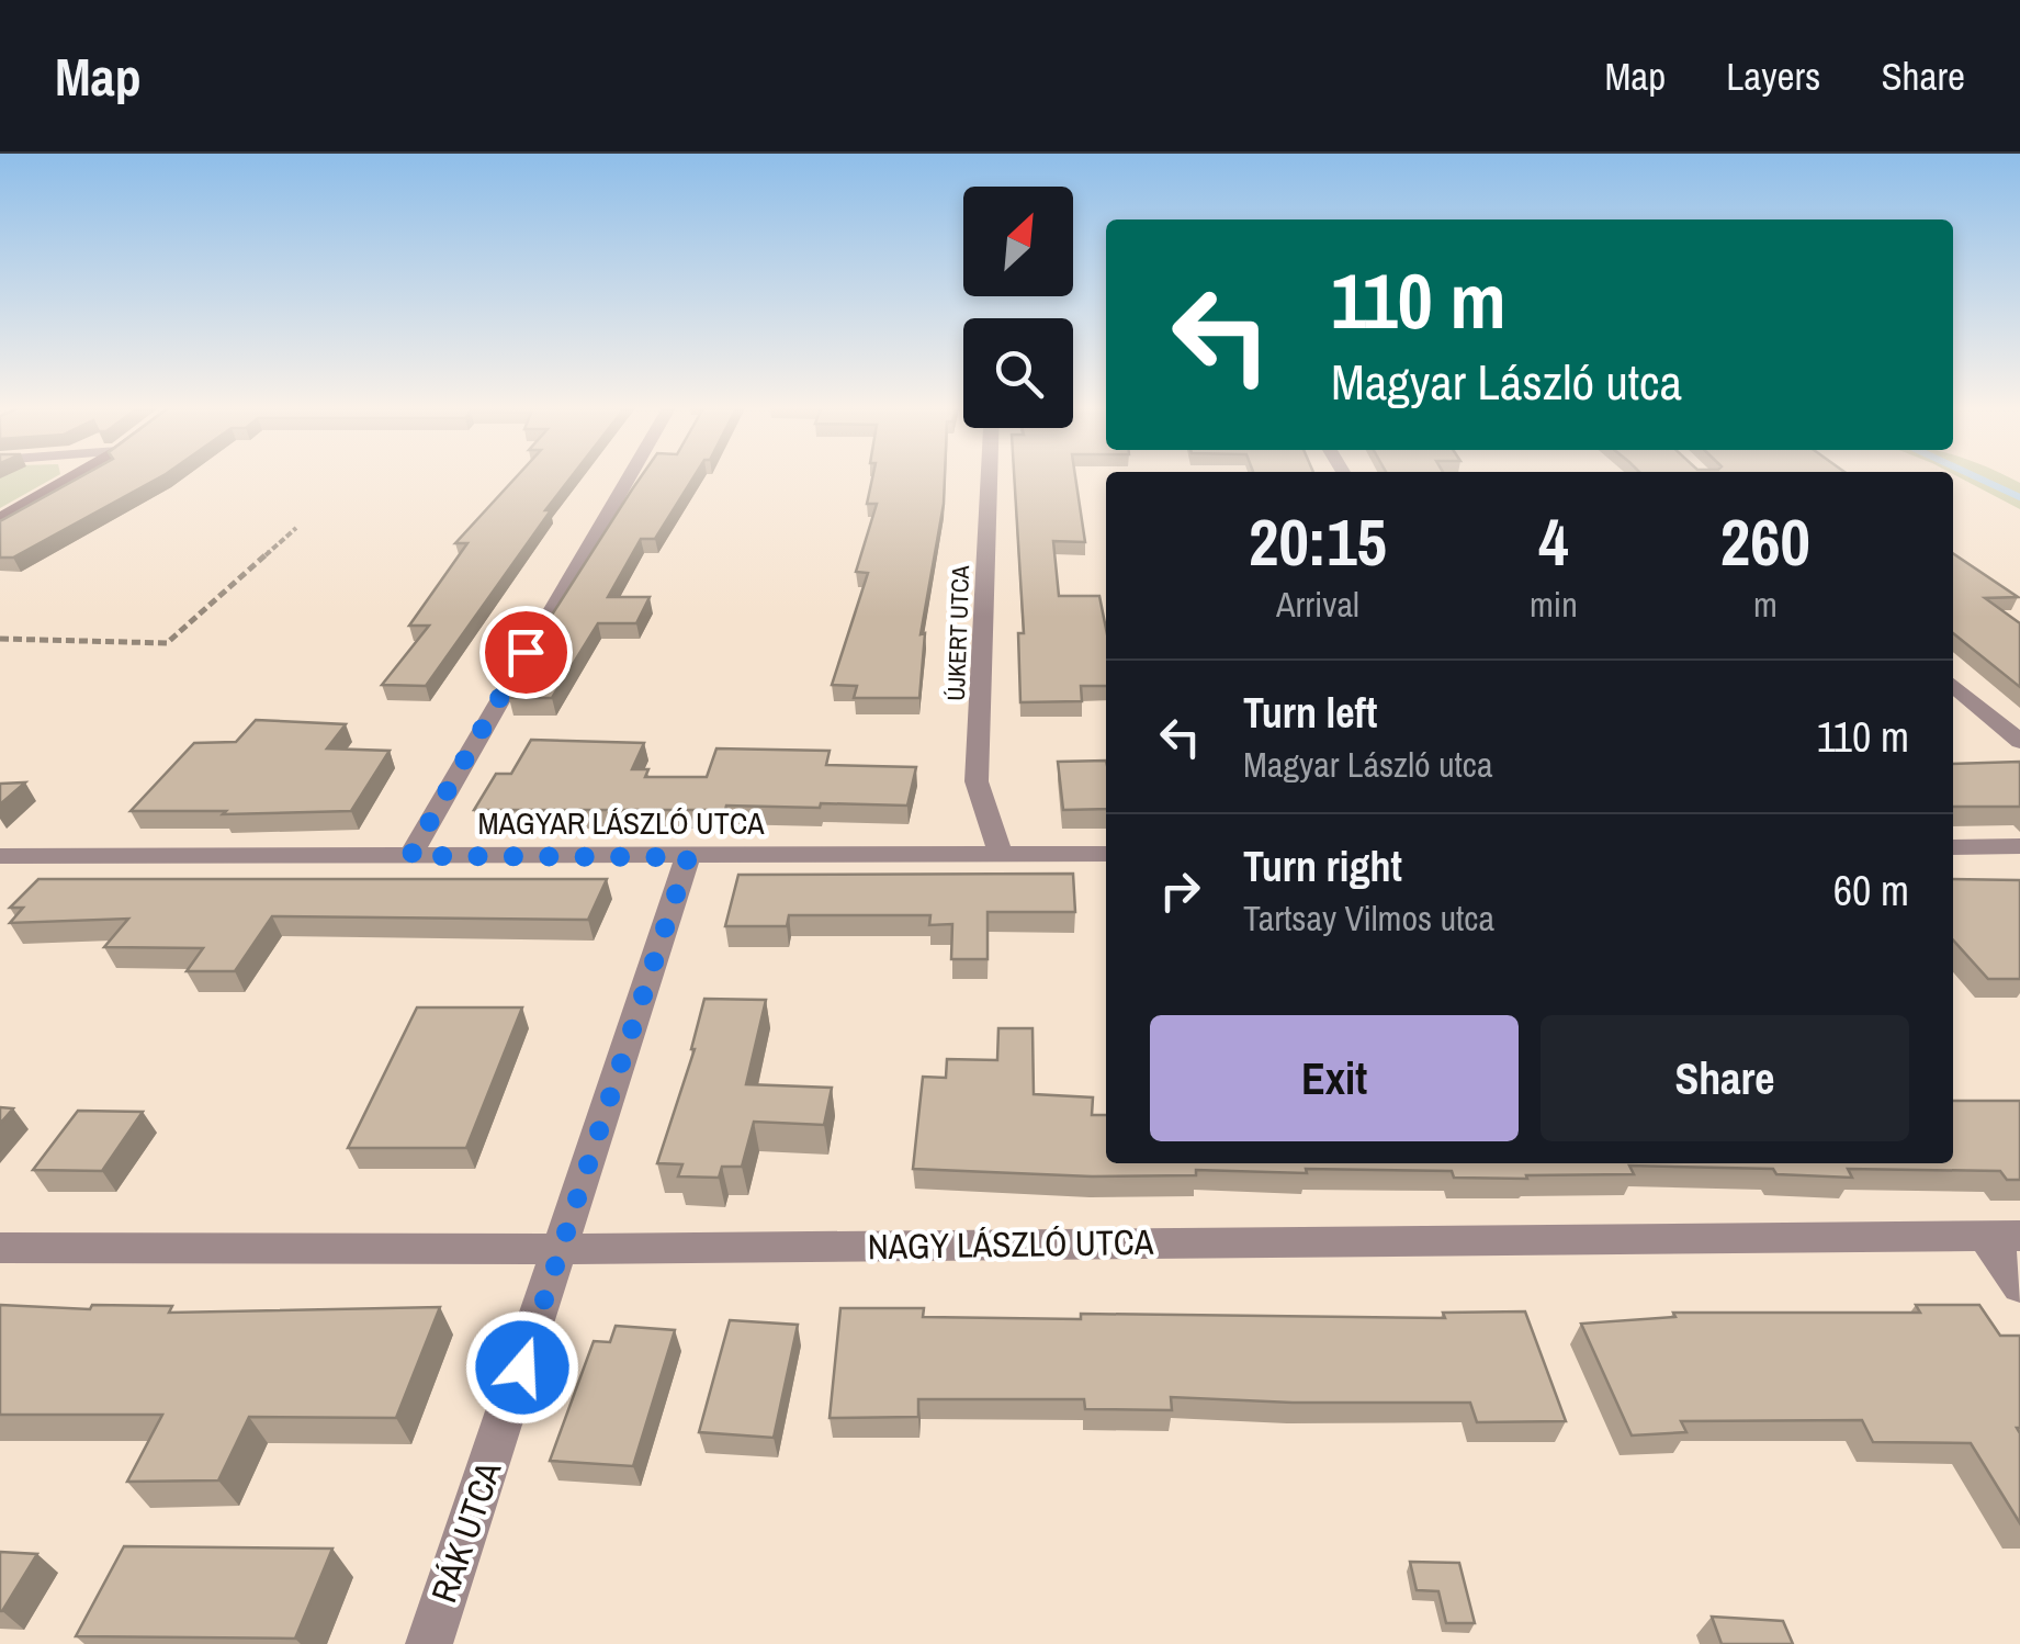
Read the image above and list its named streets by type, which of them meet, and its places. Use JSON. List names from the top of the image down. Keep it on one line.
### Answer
{"streets":{"street":["ÚJKERT UTCA","MAGYAR LÁSZLÓ UTCA","NAGY LÁSZLÓ UTCA","RÁK UTCA"]},"crossings":[["ÚJKERT UTCA","MAGYAR LÁSZLÓ UTCA"],["MAGYAR LÁSZLÓ UTCA","RÁK UTCA"],["NAGY LÁSZLÓ UTCA","RÁK UTCA"]],"north":"top right","page":{"header":"Map","nav":["Map","Layers","Share"],"turn":["110 m","Magyar László utca"],"eta":["20:15","Arrival","4","min","260","m"],"list":[{"name":"Turn left","note":"Magyar László utca","value":"110 m"},{"name":"Turn right","note":"Tartsay Vilmos utca","value":"60 m"}],"buttons":["Exit","Share"]}}
